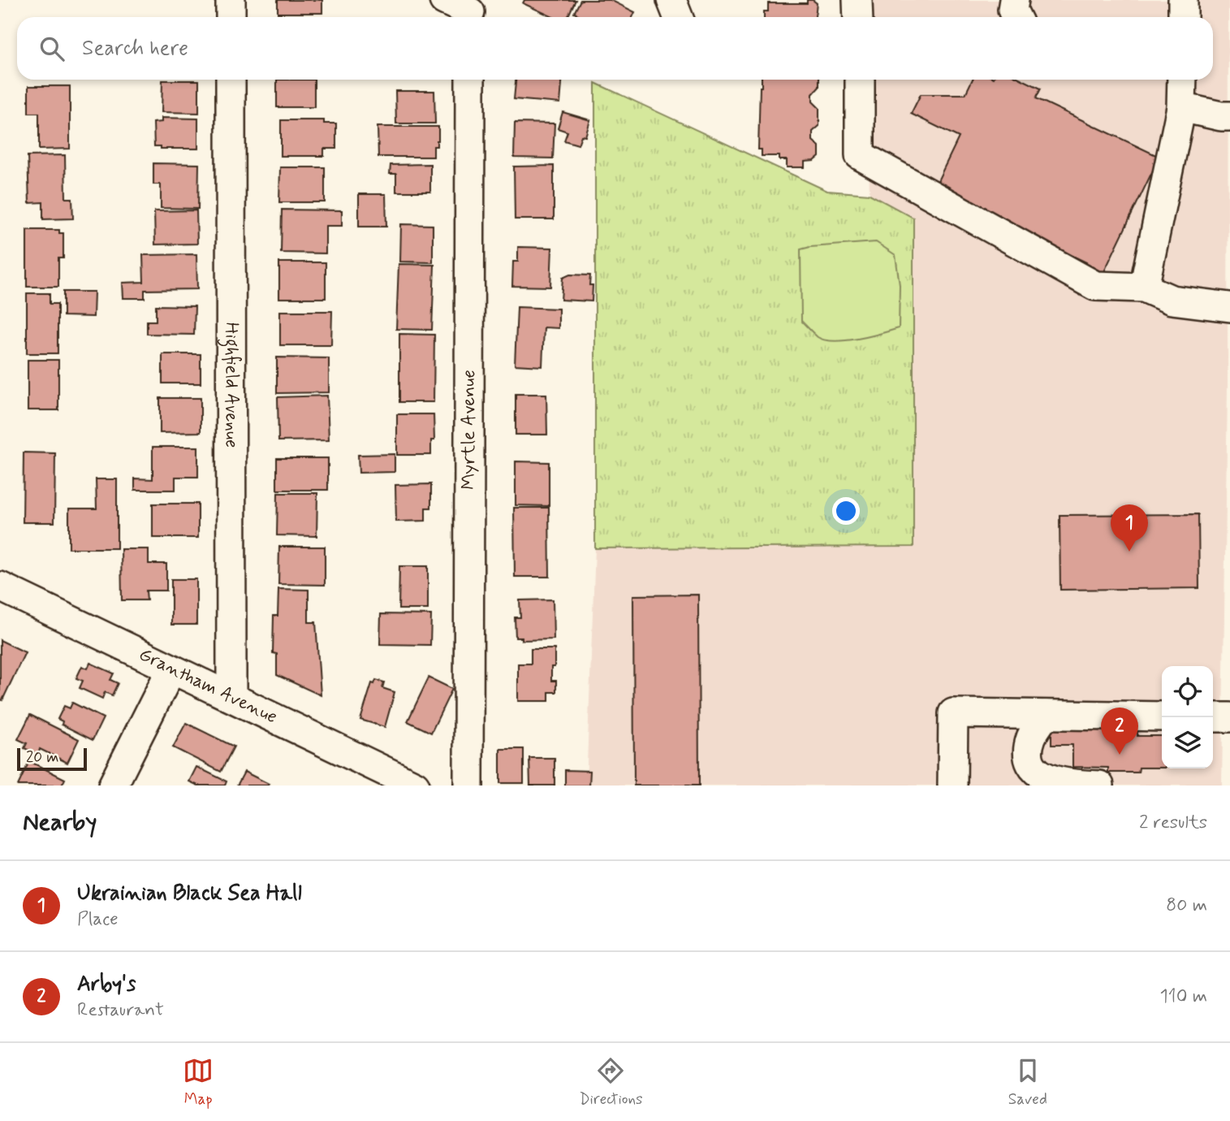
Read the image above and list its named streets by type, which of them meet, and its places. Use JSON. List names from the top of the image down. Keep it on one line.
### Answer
{"streets":{"street":["Highfield Avenue","Myrtle Avenue","Grantham Avenue"]},"crossings":[["Highfield Avenue","Grantham Avenue"]],"scale_bar":"20 m","page":{"search":"Search here","pins":["1","2"],"scale":"20 m","heading":["Nearby","2 results"],"list":[{"mark":"1","name":"Ukrainian Black Sea Hall","note":"Place","value":"80 m"},{"mark":"2","name":"Arby's","note":"Restaurant","value":"110 m"}],"nav":["Map","Directions","Saved"]}}
